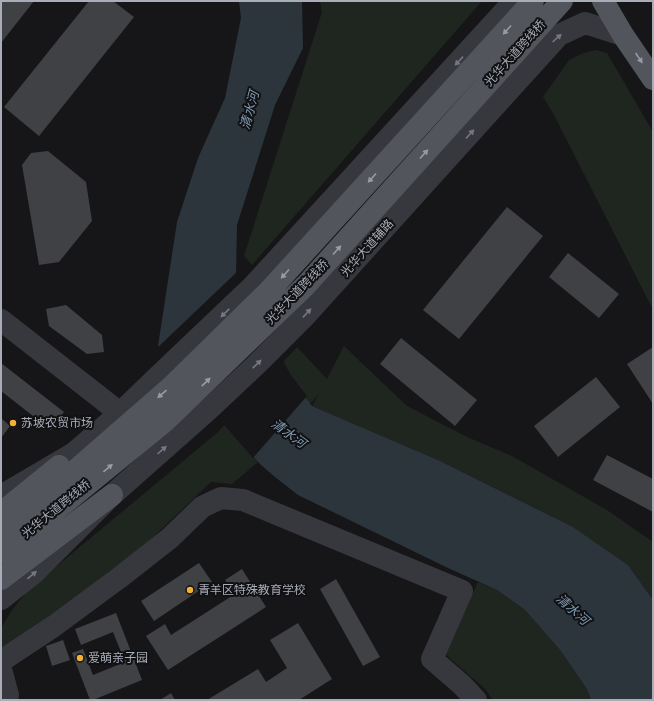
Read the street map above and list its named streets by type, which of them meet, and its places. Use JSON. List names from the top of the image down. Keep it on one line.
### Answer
{"streets":{"main road":["光华大道跨线桥"],"street":["光华大道辅路"]},"water":["清水河"],"places":["苏坡农贸市场","青羊区特殊教育学校","爱萌亲子园"]}
